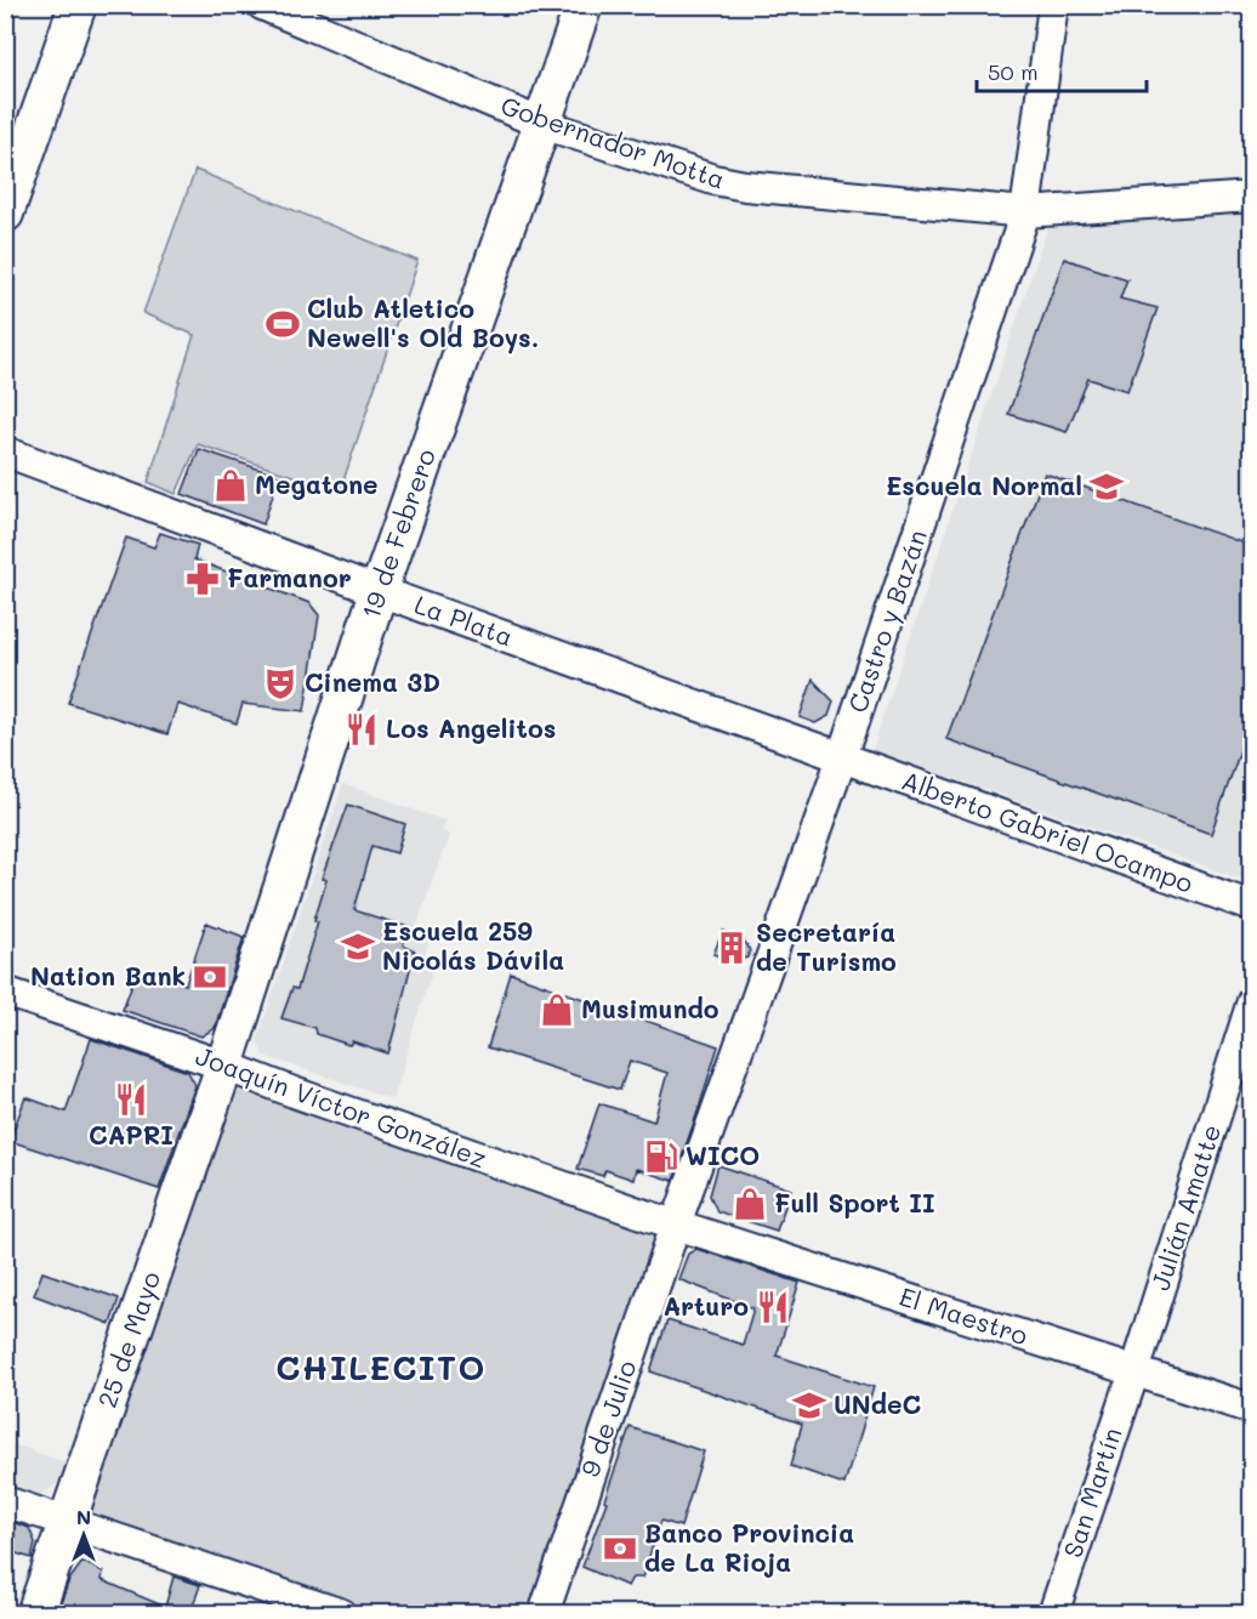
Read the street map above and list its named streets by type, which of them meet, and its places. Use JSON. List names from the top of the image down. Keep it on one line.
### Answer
{"streets":{"main road":["19 de Febrero","25 de Mayo"],"street":["Gobernador Motta","La Plata","Castro y Bazán","Alberto Gabriel Ocampo","Joaquín Víctor González","Julián Amatte","El Maestro","9 de Julio","San Martín"]},"crossings":[["Gobernador Motta","19 de Febrero"],["Gobernador Motta","Castro y Bazán"],["19 de Febrero","La Plata"],["19 de Febrero","Joaquín Víctor González"],["19 de Febrero","25 de Mayo"],["La Plata","Castro y Bazán"],["La Plata","Alberto Gabriel Ocampo"],["Castro y Bazán","Alberto Gabriel Ocampo"],["Castro y Bazán","Joaquín Víctor González"],["Castro y Bazán","El Maestro"],["Castro y Bazán","9 de Julio"],["Joaquín Víctor González","El Maestro"],["Joaquín Víctor González","25 de Mayo"],["Joaquín Víctor González","9 de Julio"],["Julián Amatte","El Maestro"],["Julián Amatte","San Martín"],["El Maestro","9 de Julio"],["El Maestro","San Martín"]],"districts":["CHILECITO"],"places":{"sports":["Club Atletico Newell's Old Boys."],"shop":["Megatone","Musimundo","Full Sport II"],"school or university":["Escuela Normal","Escuela 259 Nicolás Dávila","UNdeC"],"pharmacy":["Farmanor"],"theatre":["Cinema 3D"],"restaurant":["Los Angelitos","CAPRI","Arturo"],"building":["Secretaría de Turismo"],"bank":["Nation Bank","Banco Provincia de La Rioja"],"fuel station":["WICO"]},"scale_bar":"50 m","north":"top"}
